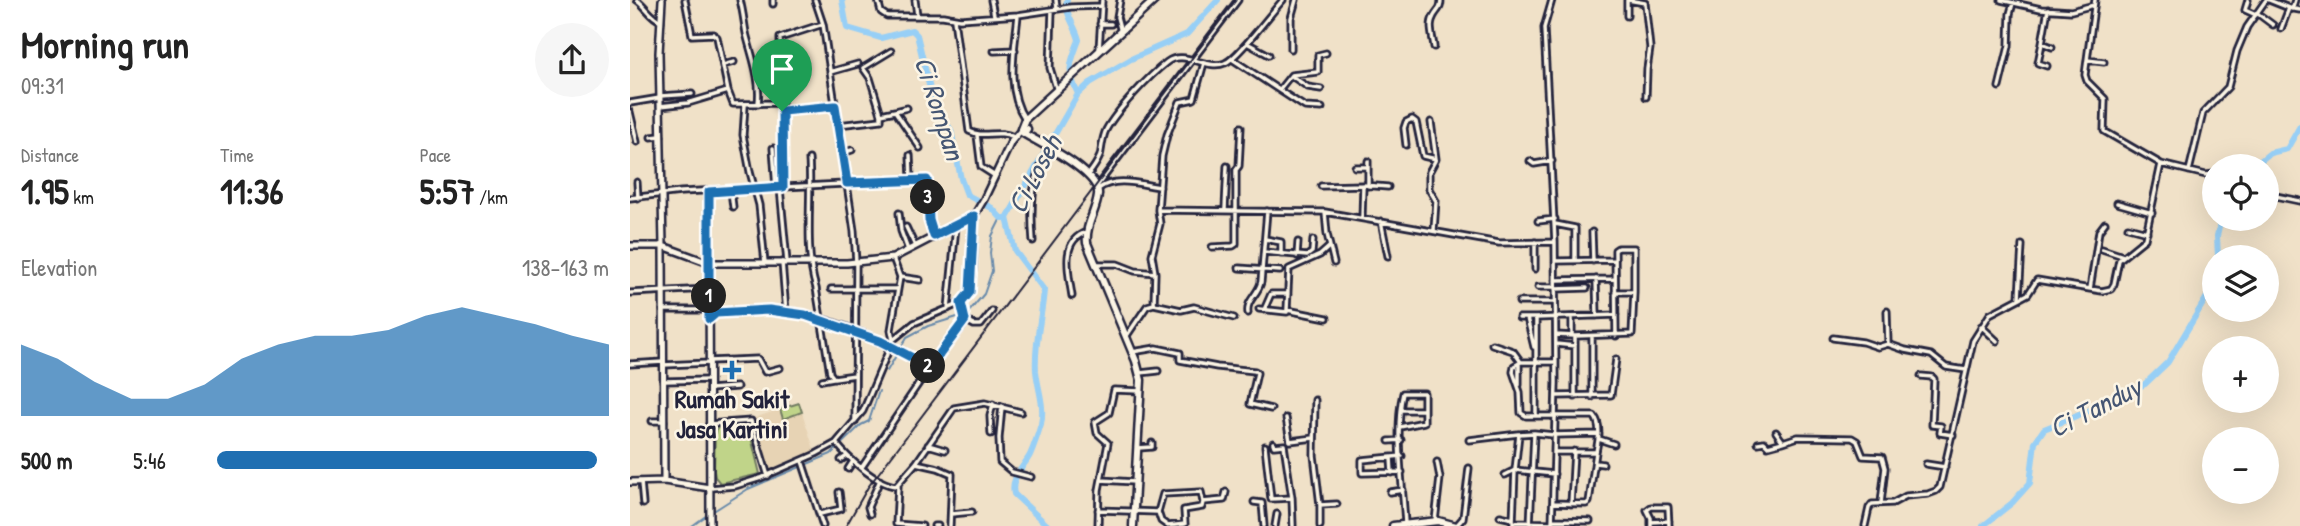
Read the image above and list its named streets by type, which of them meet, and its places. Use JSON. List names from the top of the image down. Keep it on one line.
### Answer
{"water":["Ci Rompan","Ci Loseh","Ci Tanduy"],"places":{"health":["Rumah Sakit Jasa Kartini"]},"page":{"heading":["Morning run","09:31"],"stats":[["Distance","1.95 km"],["Time","11:36"],["Pace","5:57 /km"]],"map_buttons":["+","−"],"pins":["3","1","2"],"chart":["Elevation","138–163 m"],"list":[{"name":"500 m","note":"5:46"}]}}
